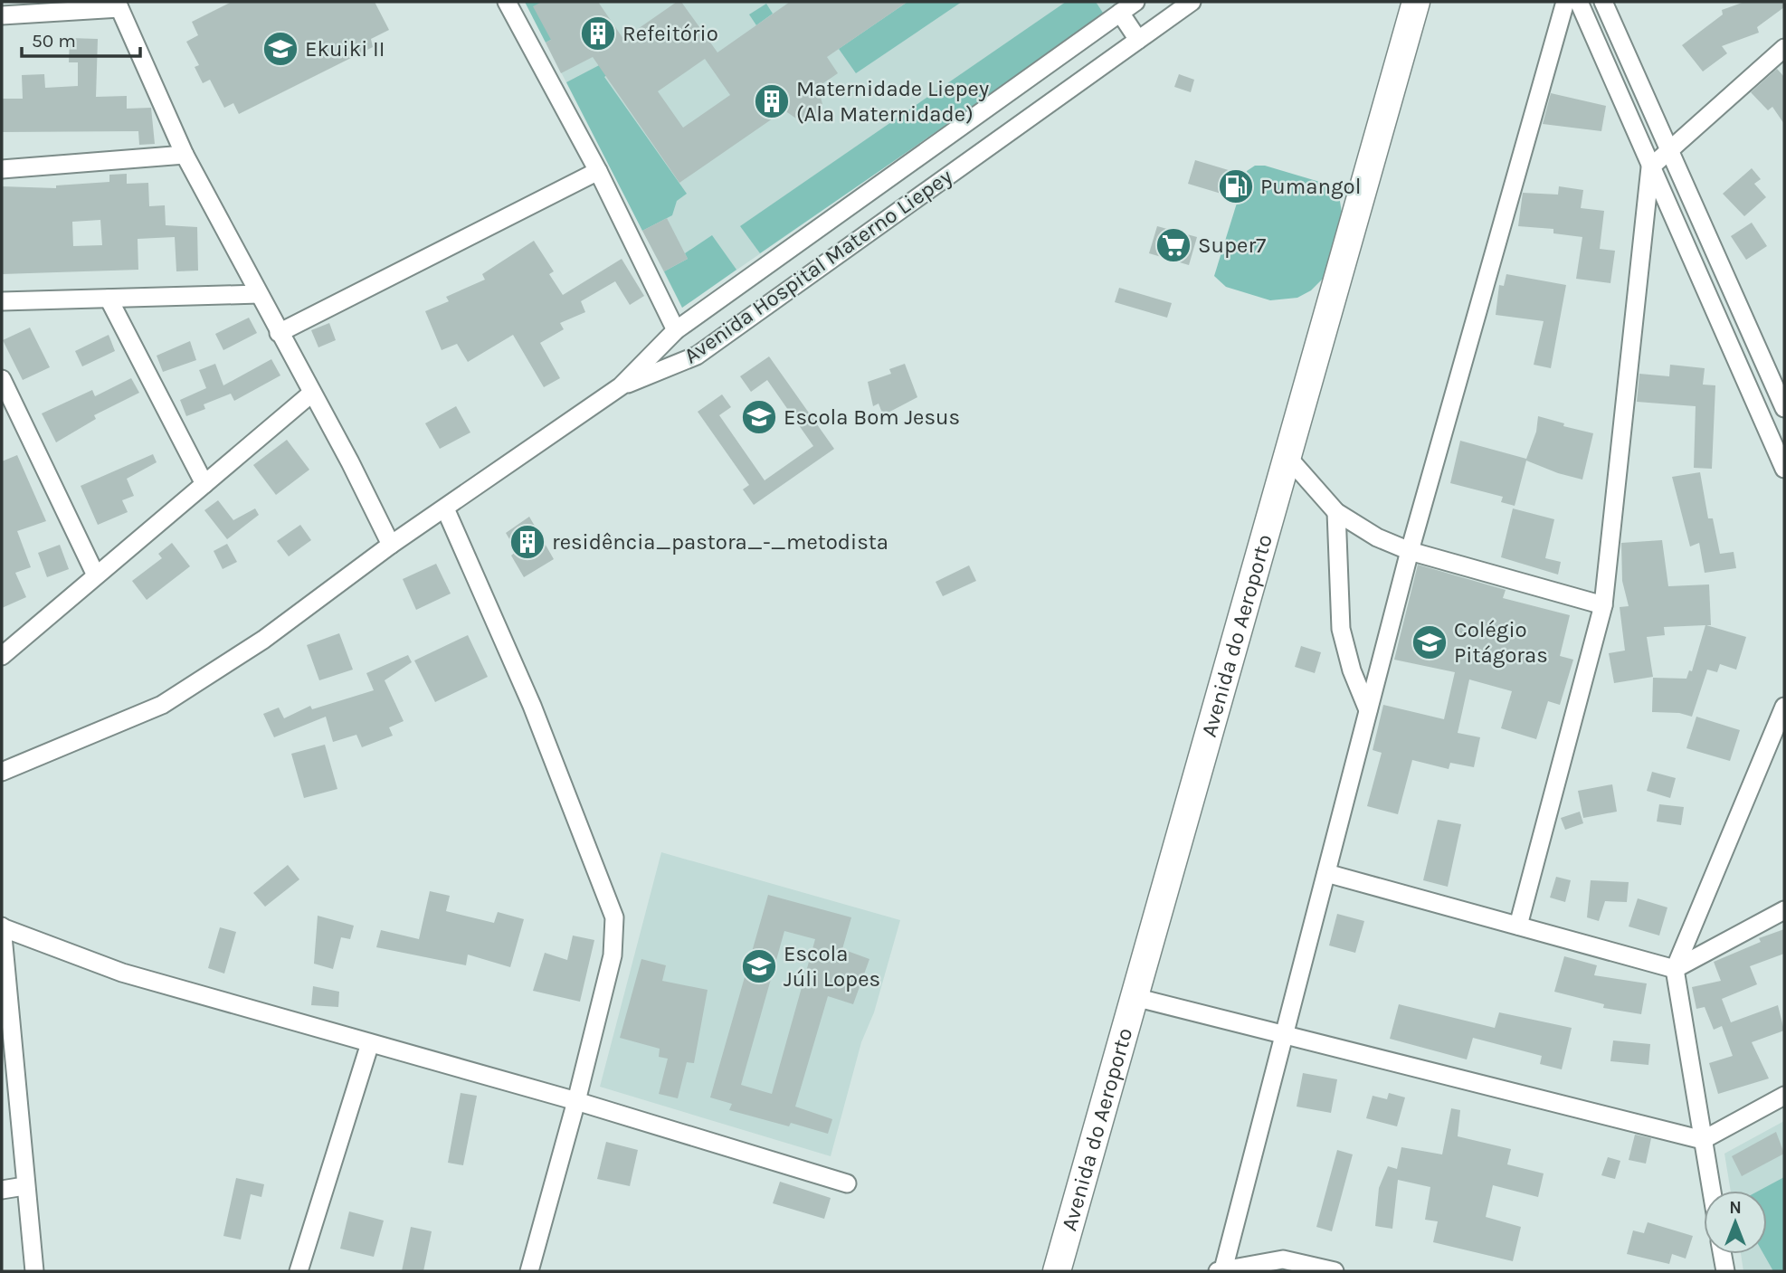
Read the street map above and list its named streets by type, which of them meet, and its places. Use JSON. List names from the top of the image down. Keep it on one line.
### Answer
{"streets":{"main road":["Avenida do Aeroporto"],"street":["Avenida Hospital Materno Liepey"]},"places":{"building":["Refeitório","Maternidade Liepey (Ala Maternidade)","residência_pastora_-_metodista"],"school or university":["Ekuiki II","Escola Bom Jesus","Colégio Pitágoras","Escola Júli Lopes"],"fuel station":["Pumangol"],"supermarket":["Super7"]},"scale_bar":"50 m","north":"top"}
